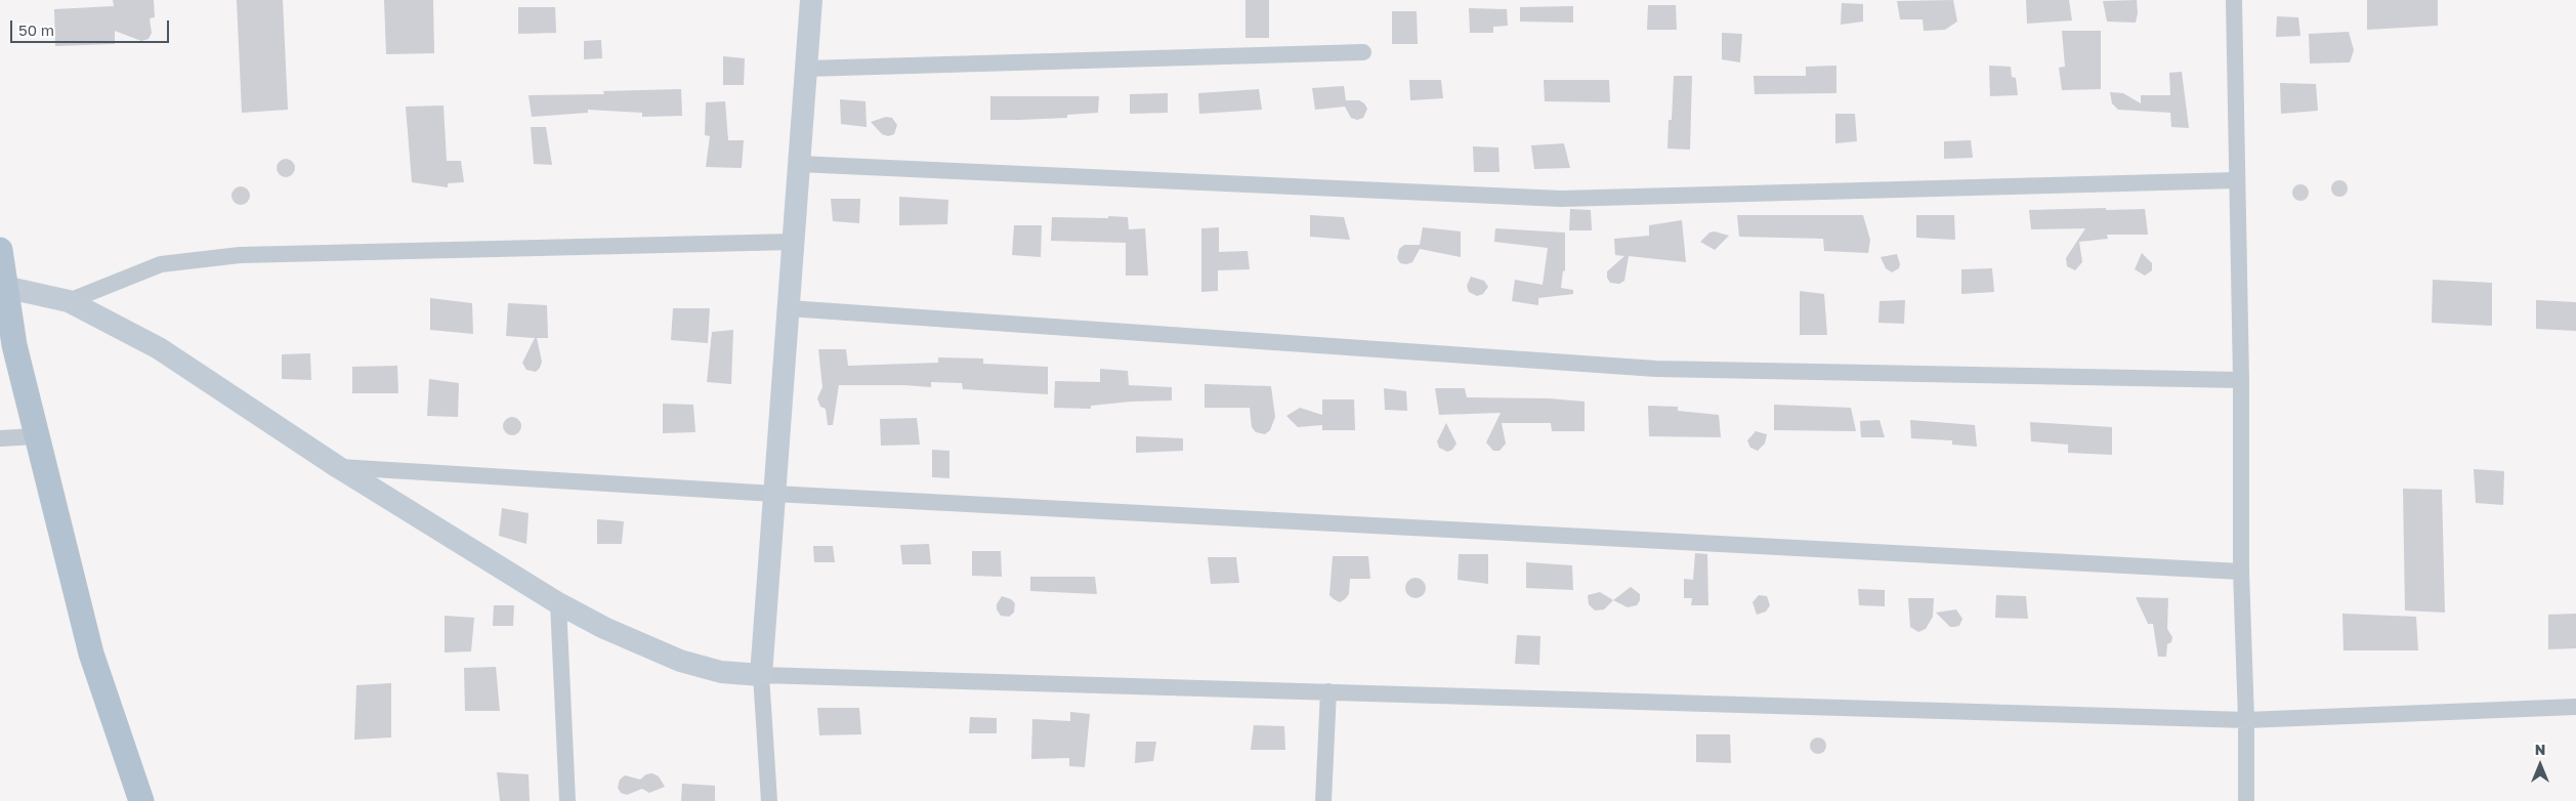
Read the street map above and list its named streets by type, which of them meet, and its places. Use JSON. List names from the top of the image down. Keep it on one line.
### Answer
{"scale_bar":"50 m","north":"top"}
